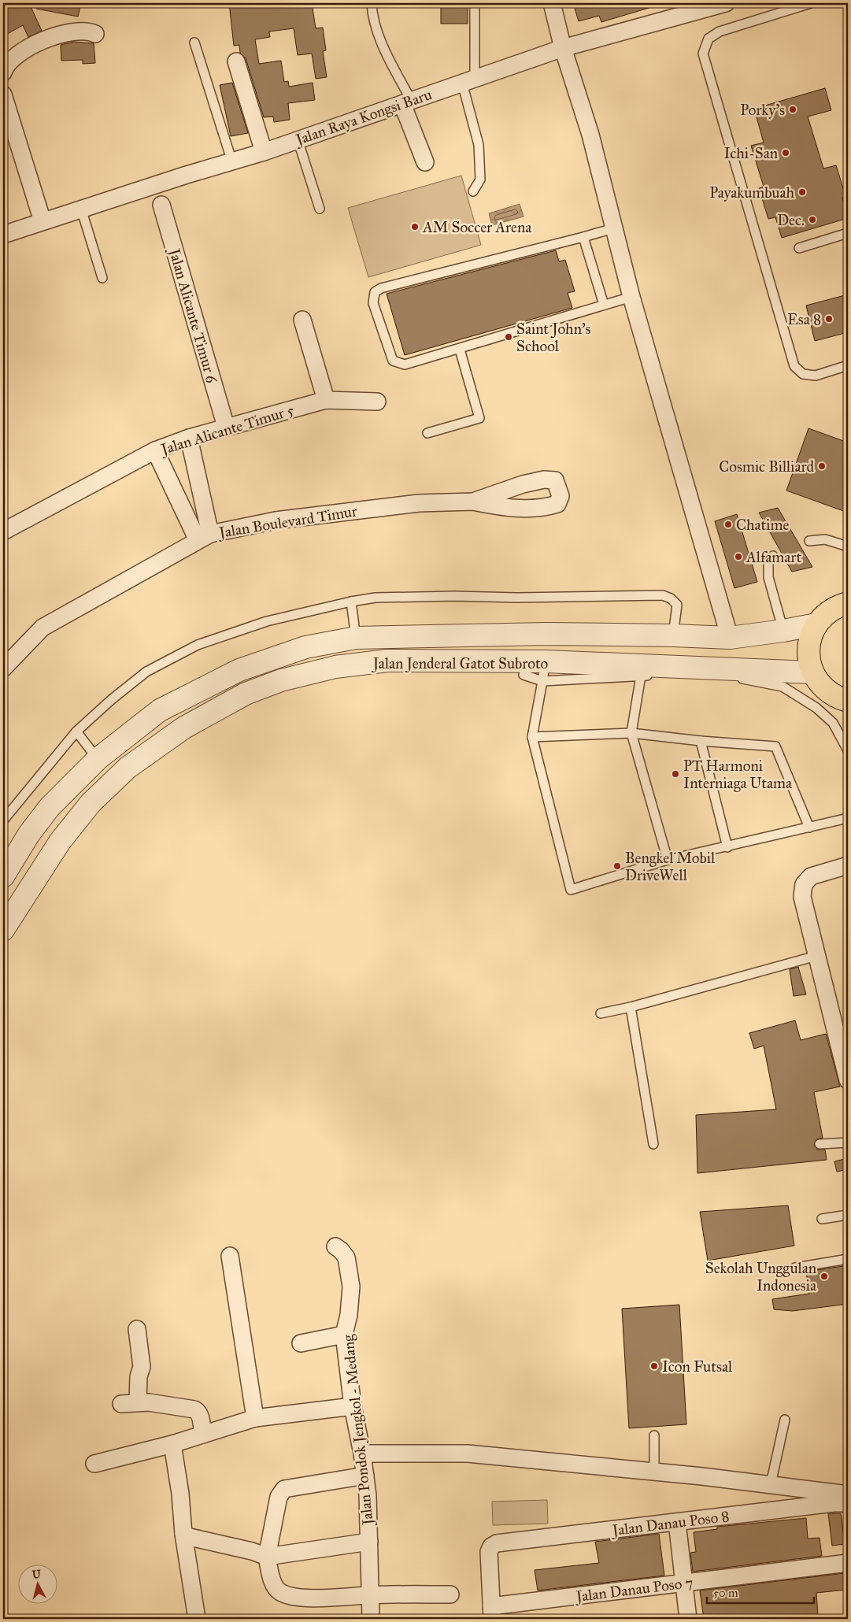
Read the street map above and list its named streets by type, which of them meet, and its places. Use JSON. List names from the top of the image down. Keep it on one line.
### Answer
{"streets":{"street":["Jalan Raya Kongsi Baru","Jalan Alicante Timur 6","Jalan Alicante Timur 5","Jalan Boulevard Timur","Jalan Jenderal Gatot Subroto","Jalan Pondok Jengkol - Medang","Jalan Danau Poso 8","Jalan Danau Poso 7"]},"crossings":[["Jalan Alicante Timur 6","Jalan Alicante Timur 5"],["Jalan Danau Poso 8","Jalan Danau Poso 7"]],"places":["Porky's","Ichi-San","Payakumbuah","Dec.","AM Soccer Arena","Esa 8","Saint John's School","Cosmic Billiard","Chatime","Alfamart","PT Harmoni Interniaga Utama","Bengkel Mobil DriveWell","Sekolah Unggulan Indonesia","Icon Futsal"],"scale_bar":"50 m","north":"top"}
